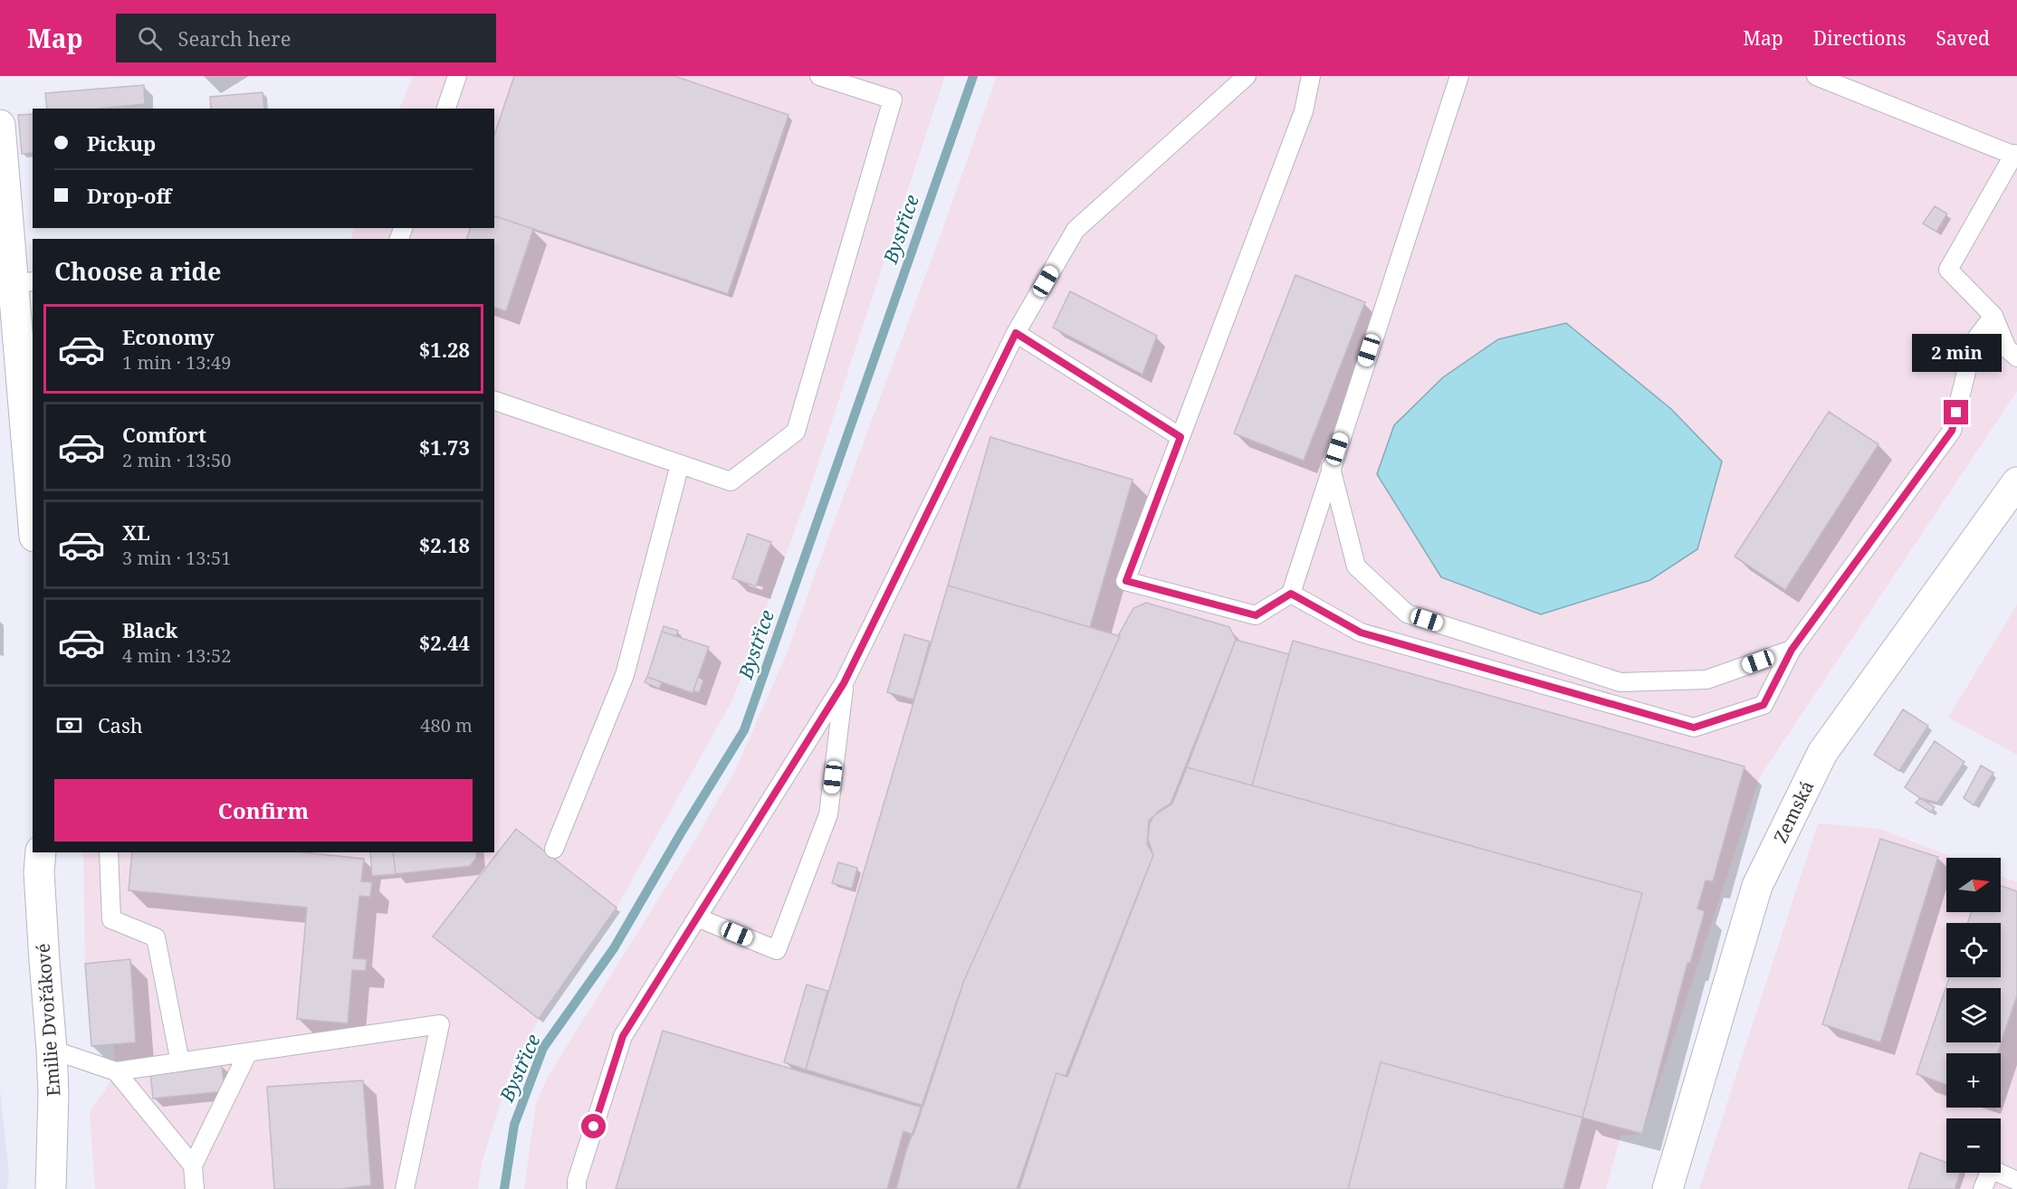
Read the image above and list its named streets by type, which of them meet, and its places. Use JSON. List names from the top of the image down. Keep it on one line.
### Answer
{"streets":{"street":["Zemská","Emilie Dvořákové"]},"water":["Bystřice"],"north":"right","page":{"header":"Map","search":"Search here","nav":["Map","Directions","Saved"],"banner":["Pickup","Drop-off"],"heading":"Choose a ride","list":[{"name":"Economy","note":"1 min · 13:49","value":"$1.28"},{"name":"Comfort","note":"2 min · 13:50","value":"$1.73"},{"name":"XL","note":"3 min · 13:51","value":"$2.18"},{"name":"Black","note":"4 min · 13:52","value":"$2.44"}],"bubble":"2 min","pay":["Cash","480 m"],"buttons":"Confirm","map_buttons":["+","−"]}}
